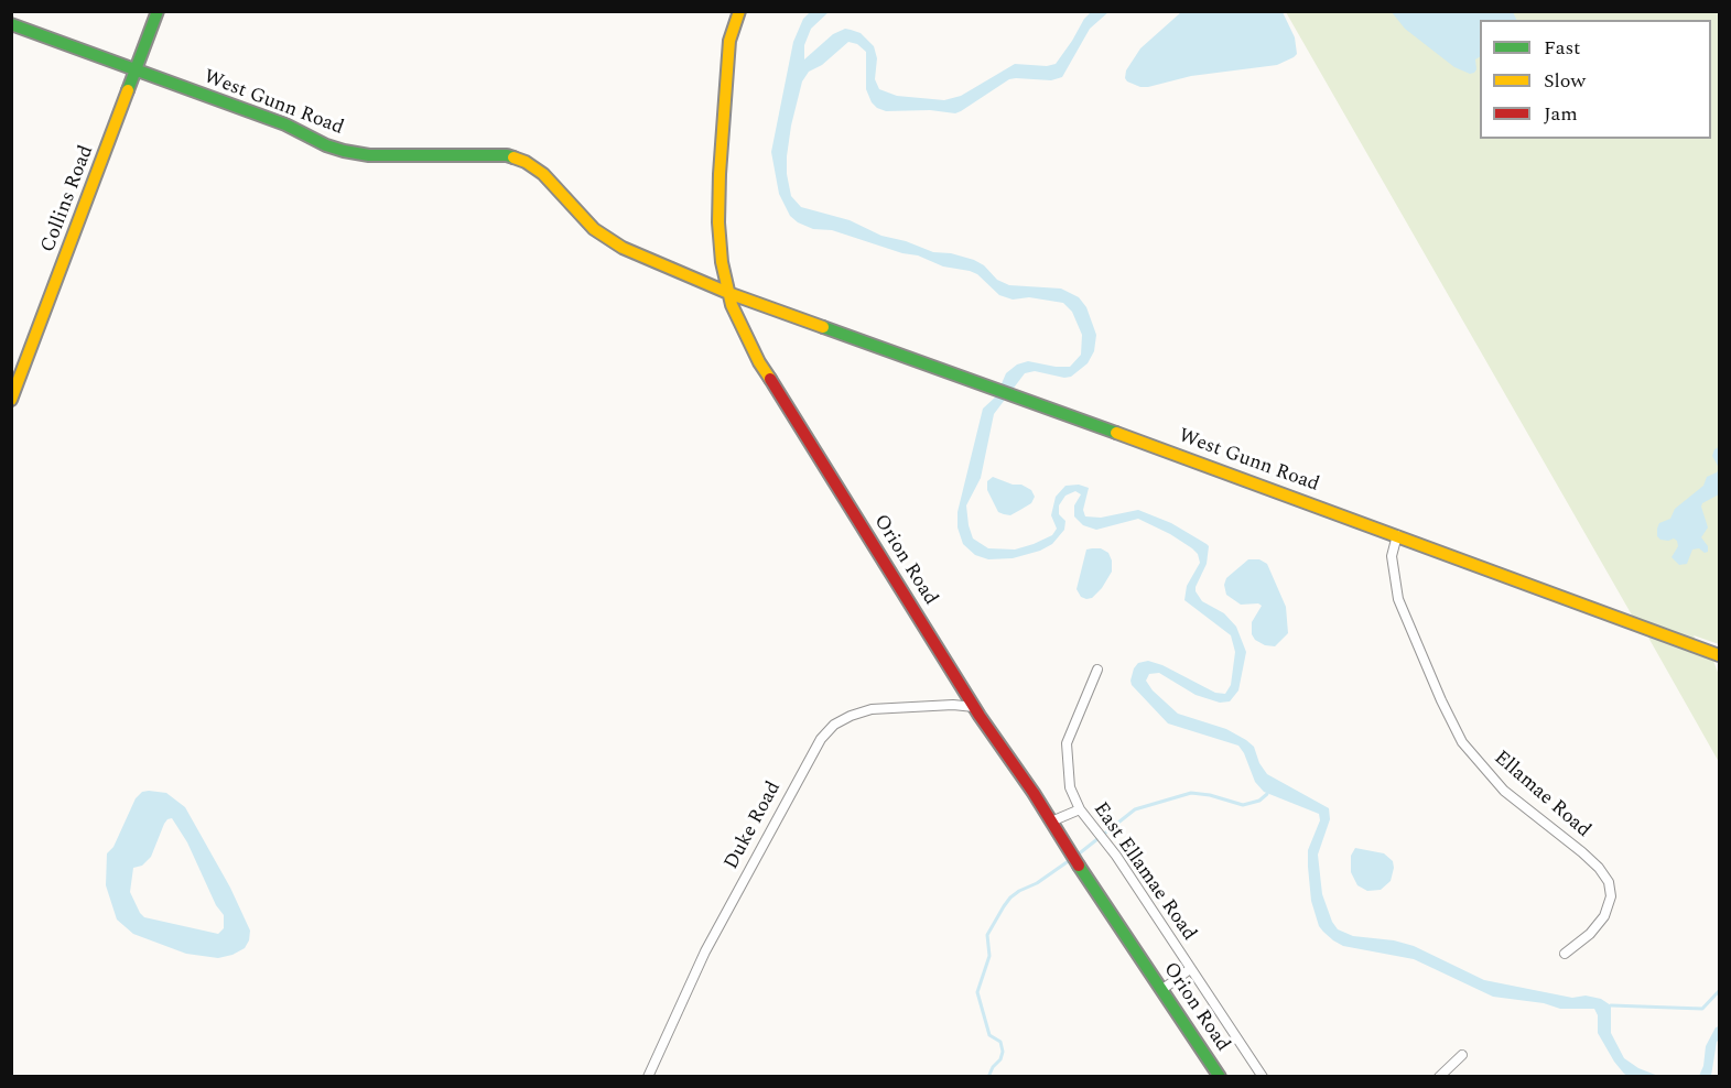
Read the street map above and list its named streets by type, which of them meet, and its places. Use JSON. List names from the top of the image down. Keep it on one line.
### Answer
{"streets":{"street":["West Gunn Road","Collins Road","Orion Road","Ellamae Road","Duke Road","East Ellamae Road"]},"crossings":[["West Gunn Road","Collins Road"],["West Gunn Road","Orion Road"],["West Gunn Road","Ellamae Road"],["Orion Road","Duke Road"]],"legend":["Fast","Slow","Jam"]}
